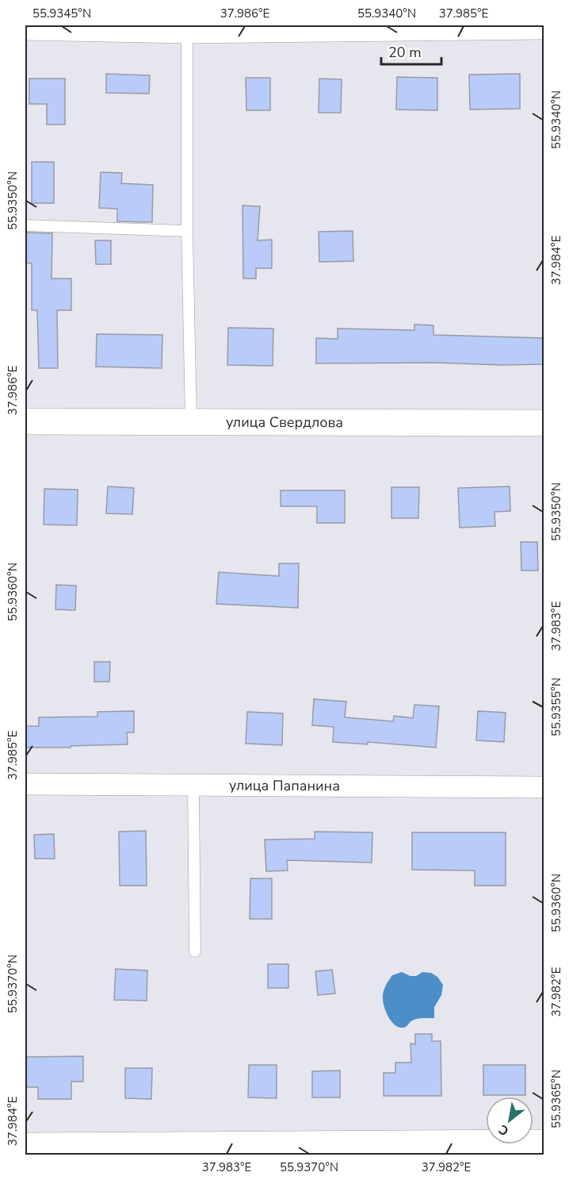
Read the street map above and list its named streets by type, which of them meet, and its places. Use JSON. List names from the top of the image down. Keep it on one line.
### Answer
{"streets":{"street":["улица Свердлова","улица Папанина"]},"scale_bar":"20 m","north":"bottom left","coordinates":["55.9345°N","37.986°E","55.9340°N","37.985°E","55.9350°N","37.984°E","55.9360°N","37.983°E","55.9355°N","55.9370°N","37.982°E","55.9365°N"]}
